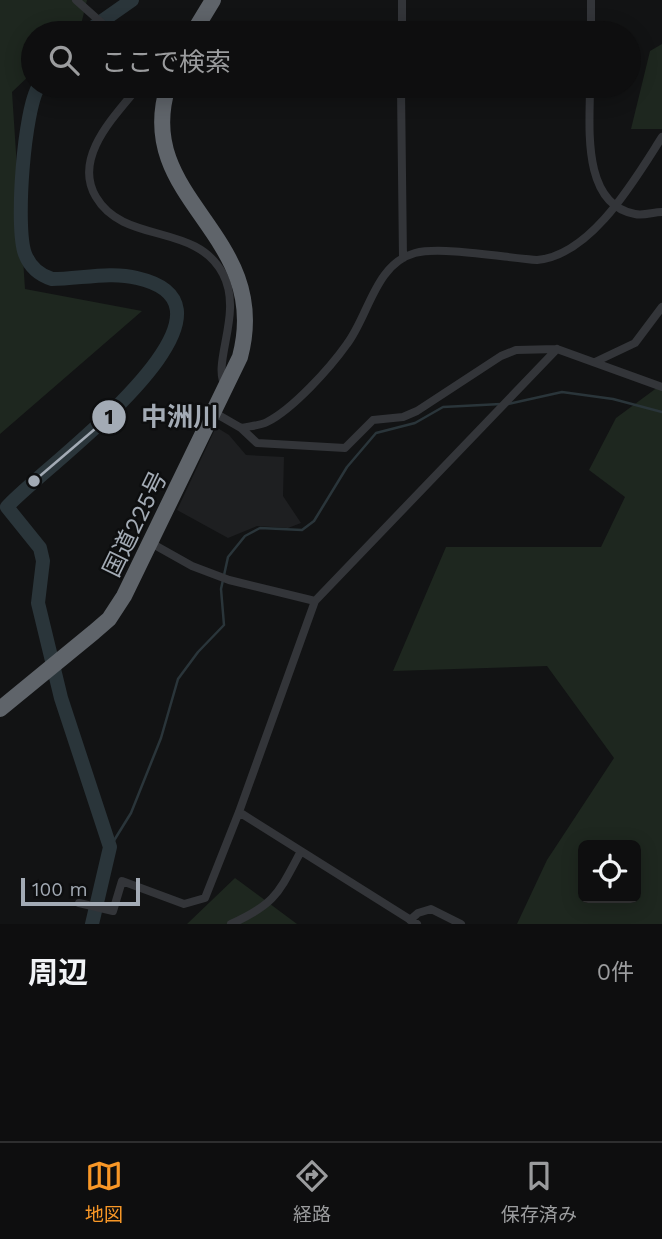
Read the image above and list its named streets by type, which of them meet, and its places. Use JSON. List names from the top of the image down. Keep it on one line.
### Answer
{"streets":{"highway":["国道225号"]},"places":["中洲川"],"scale_bar":"100 m","page":{"search":"ここで検索","scale":"100 m","heading":["周辺","0件"],"nav":["地図","経路","保存済み"]}}
